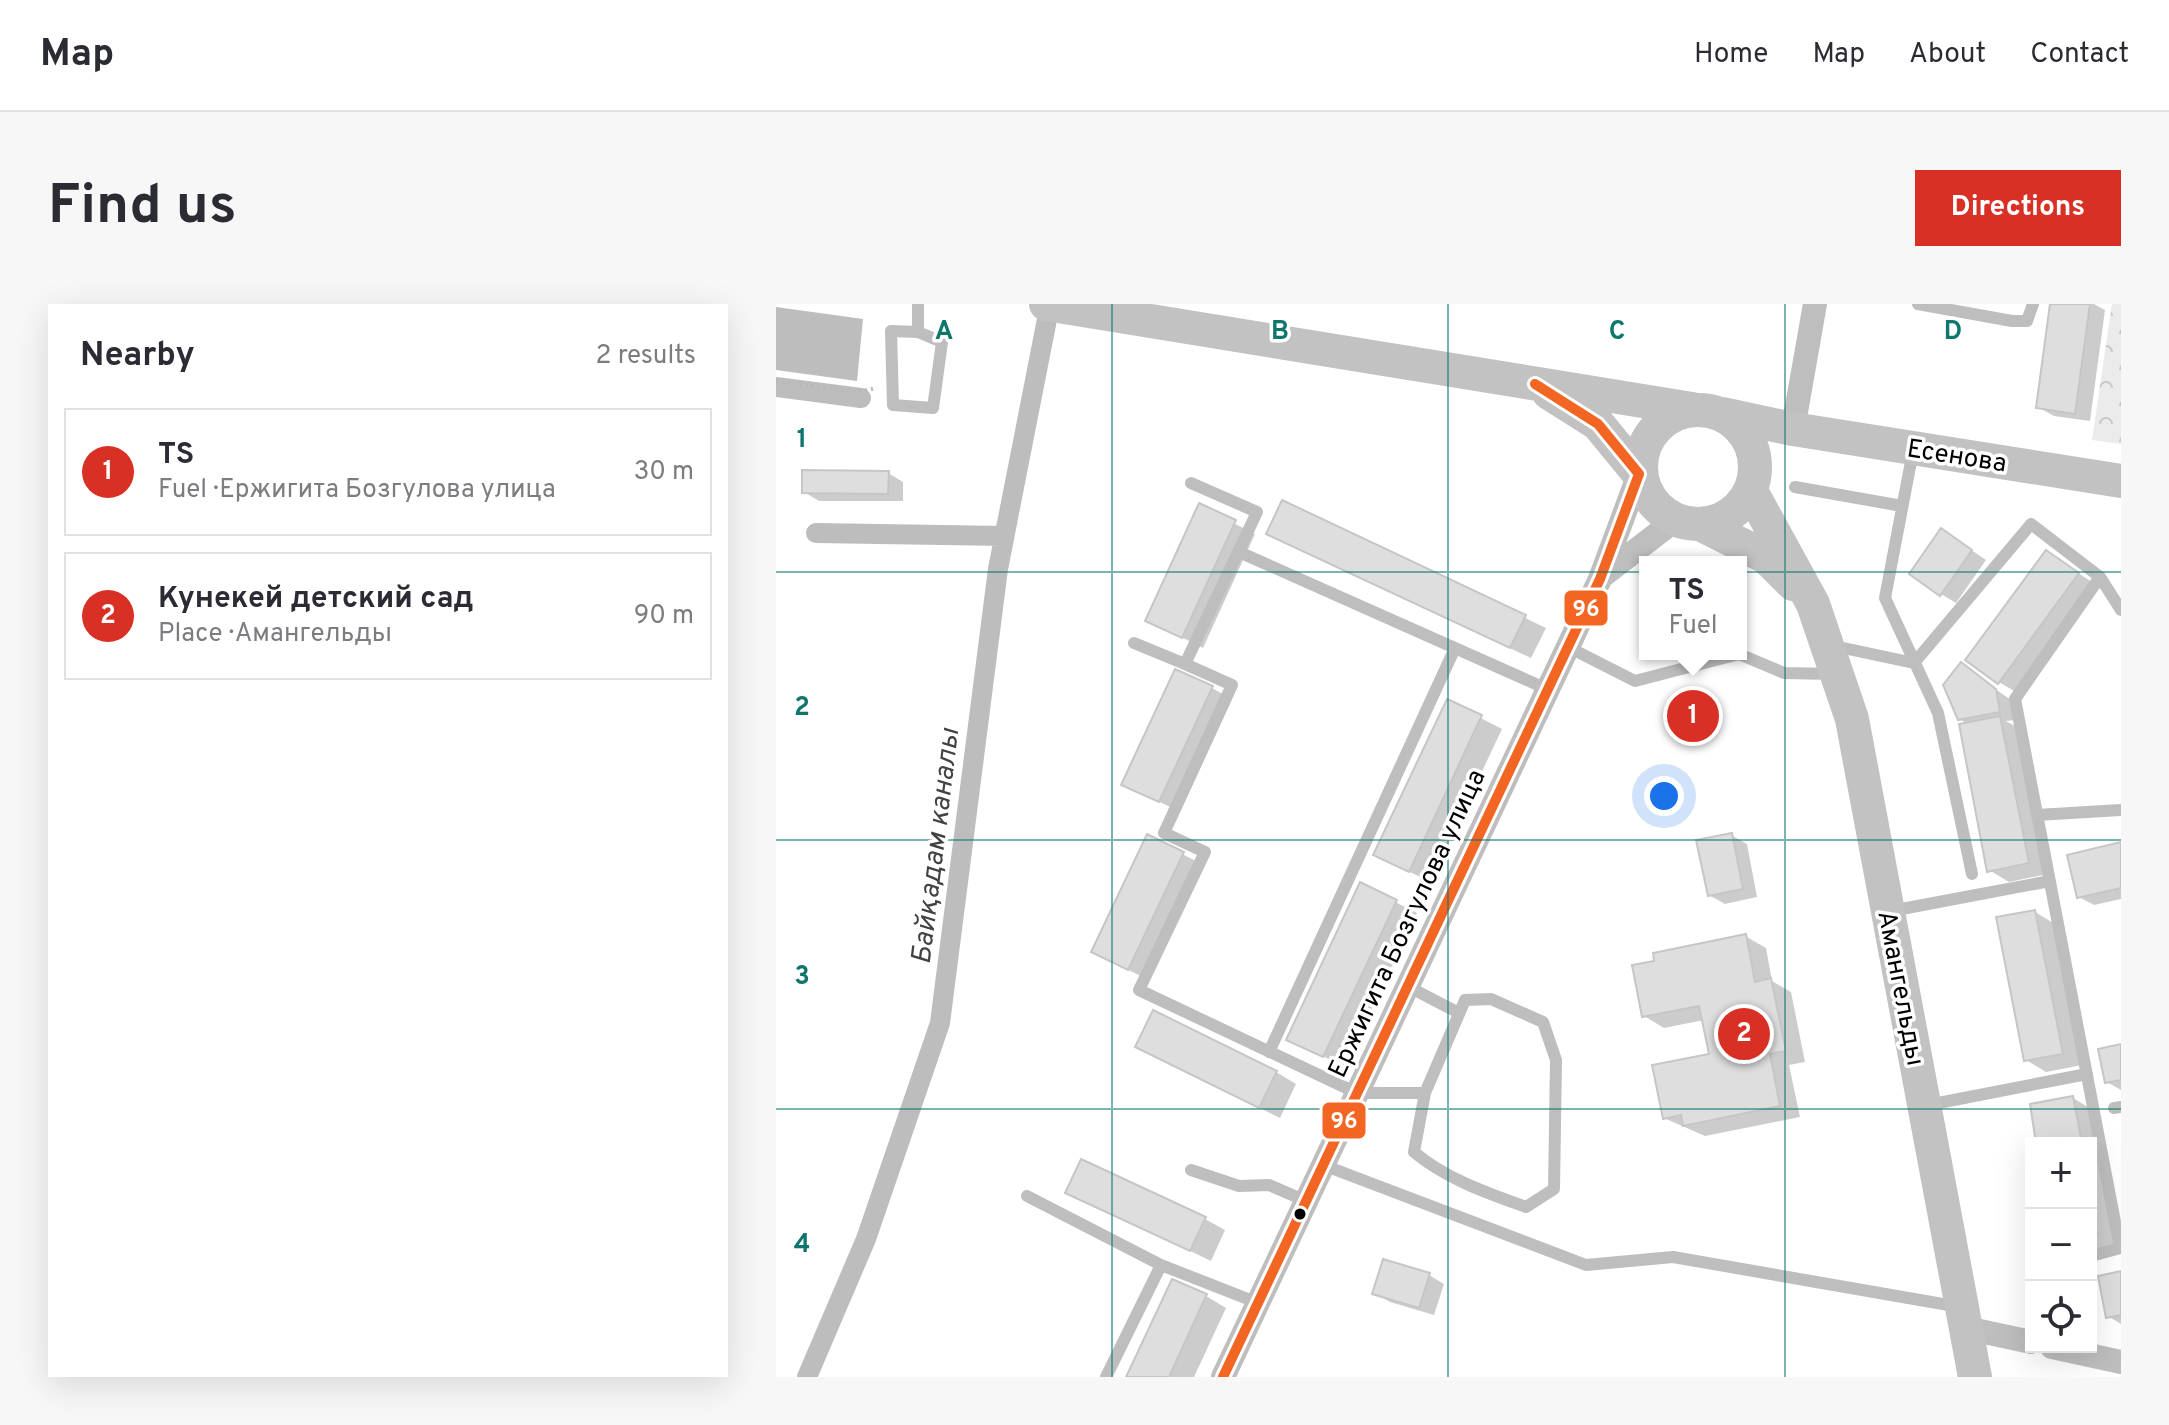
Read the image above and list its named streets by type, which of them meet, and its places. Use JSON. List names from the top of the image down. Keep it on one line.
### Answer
{"streets":{"main road":["Есенова","Амангельды"],"street":["Ержигита Бозгулова улица"]},"crossings":[["Есенова","Ержигита Бозгулова улица"],["Есенова","Амангельды"],["Ержигита Бозгулова улица","Амангельды"]],"water":["Байқадам каналы"],"lines":["transit line 96"],"page":{"header":"Map","nav":["Home","Map","About","Contact"],"buttons":"Directions","title":"Find us","heading":["Nearby","2 results"],"list":[{"mark":"1","name":"TS","note":"Fuel · Ержигита Бозгулова улица","value":"30 m"},{"mark":"2","name":"Кунекей детский сад","note":"Place · Амангельды","value":"90 m"}],"popup":["TS","Fuel"],"pins":["1","2"],"map_buttons":["+","−"]},"grid":{"columns":["A","B","C","D"],"rows":["1","2","3","4"]}}
